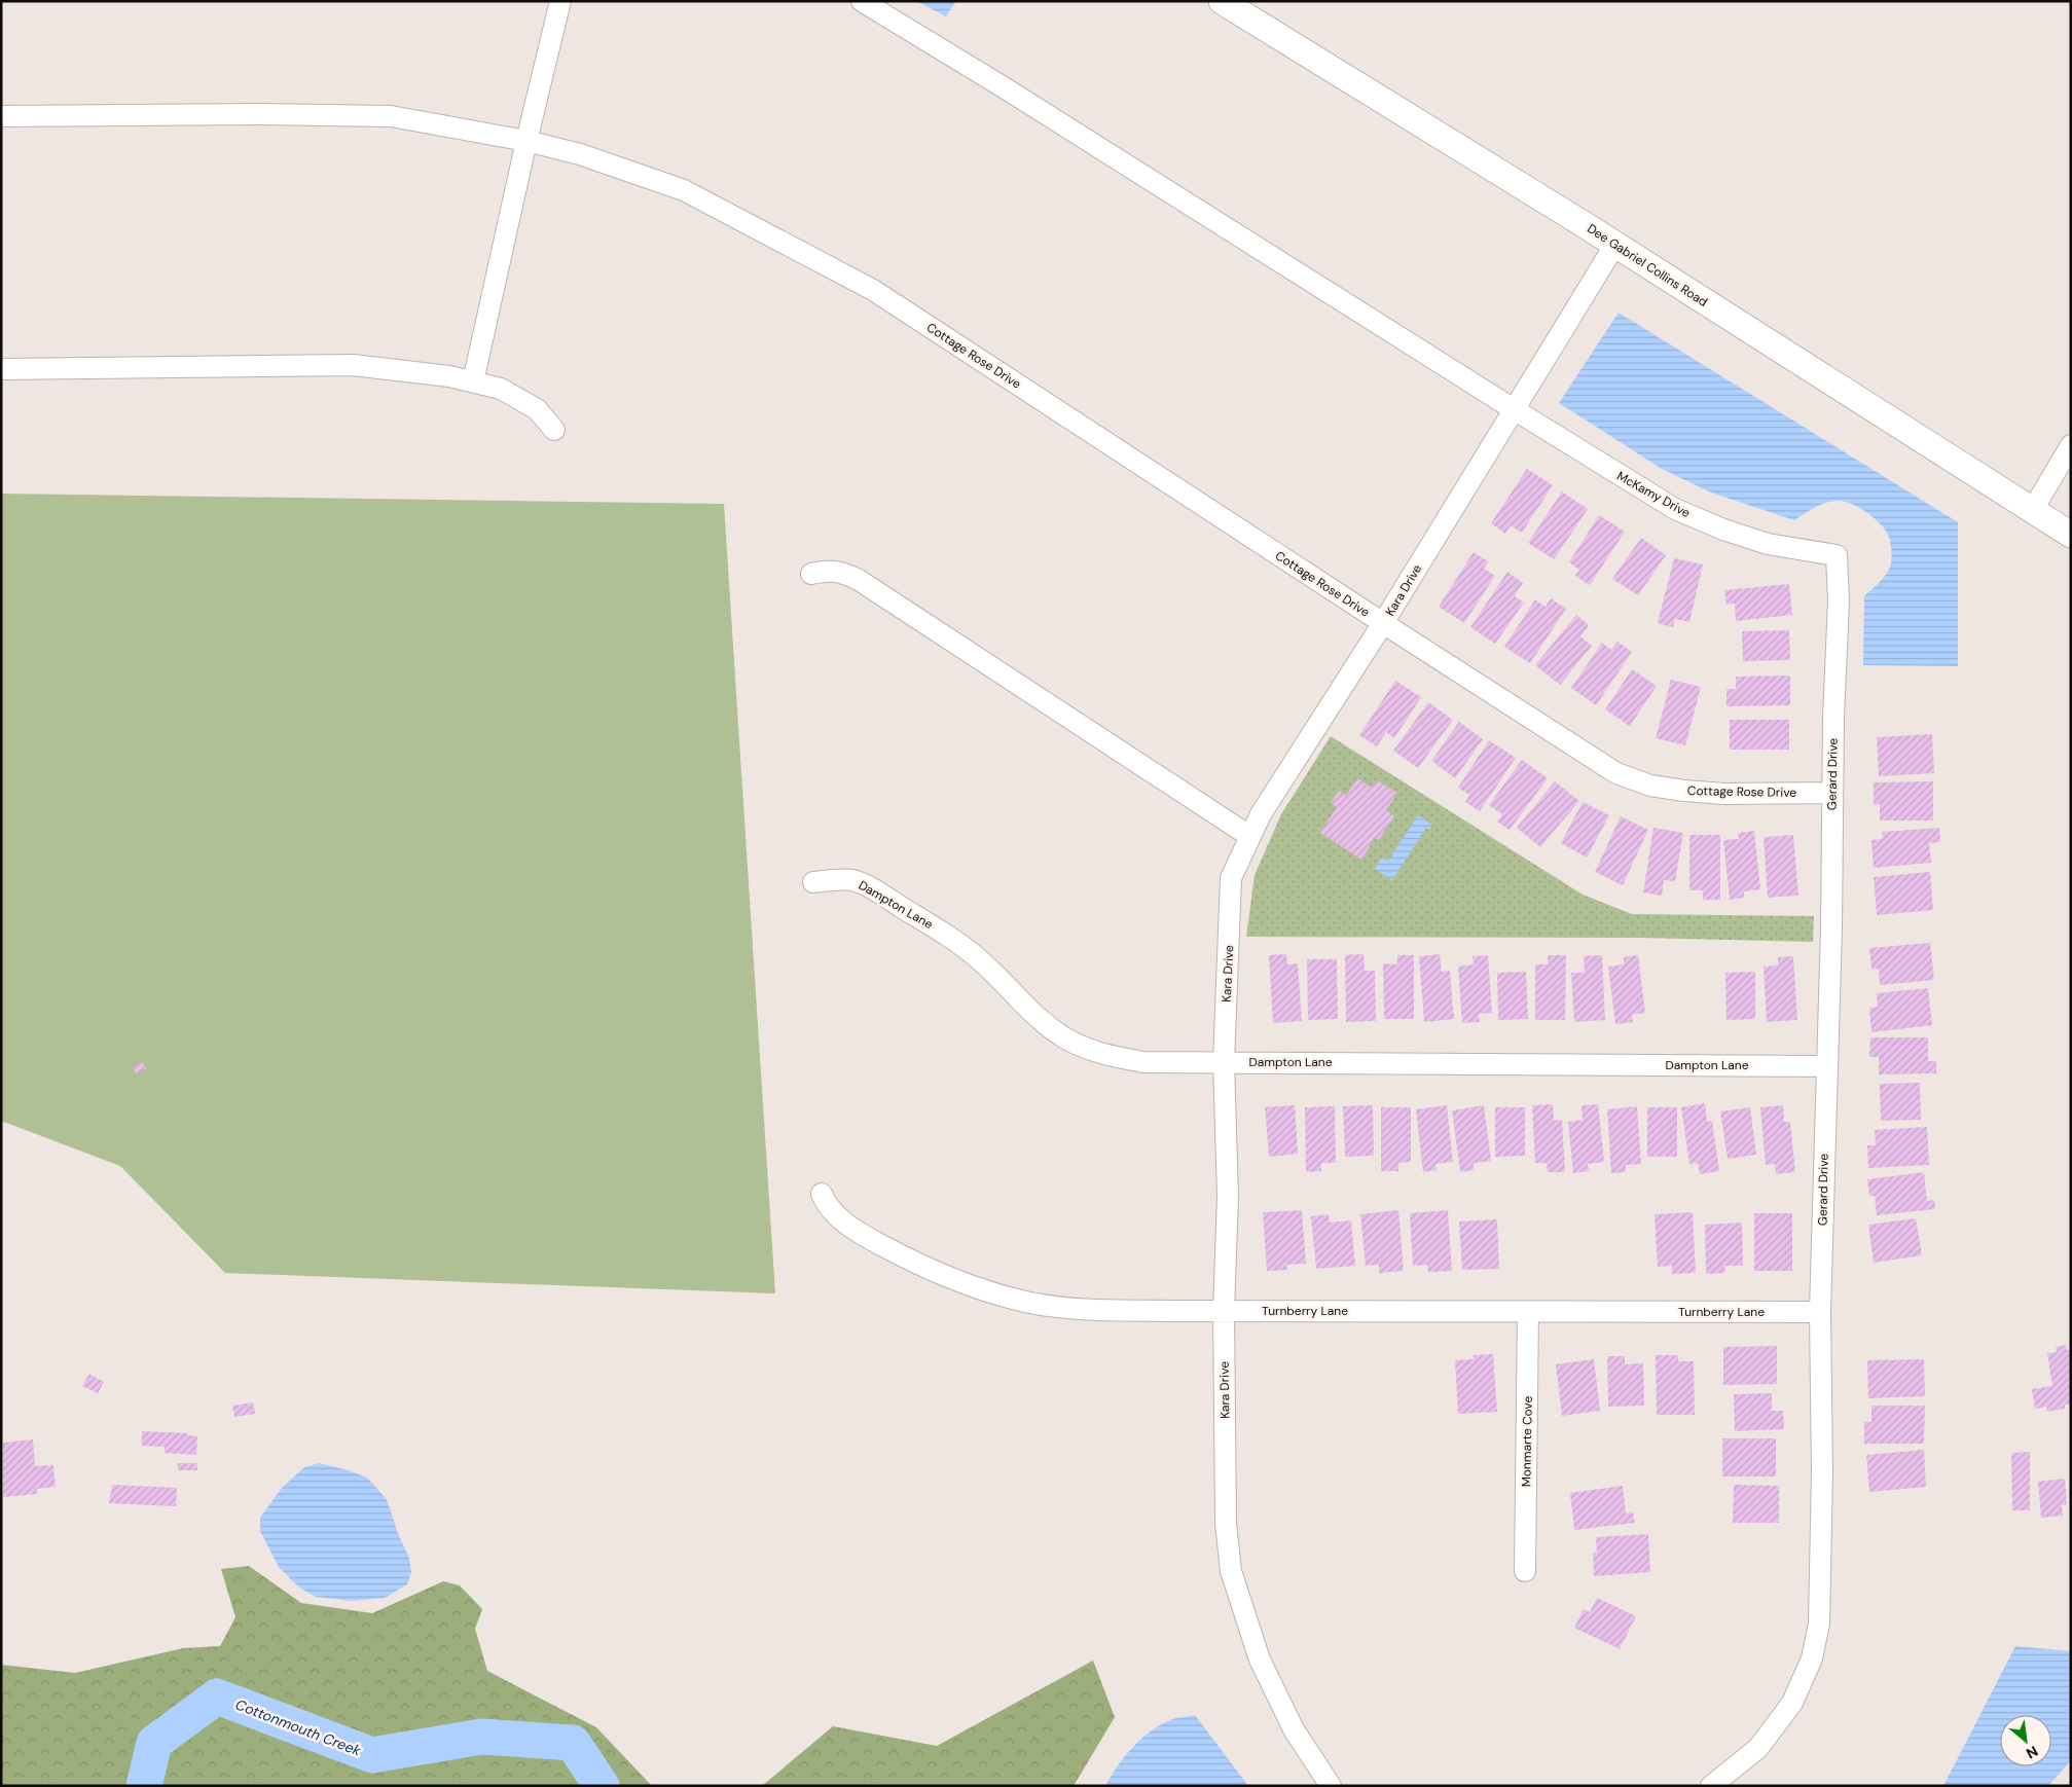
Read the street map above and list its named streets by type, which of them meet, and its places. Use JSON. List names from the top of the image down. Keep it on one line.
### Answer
{"streets":{"street":["Dee Gabriel Collins Road","Cottage Rose Drive","McKamy Drive","Kara Drive","Gerard Drive","Dampton Lane","Turnberry Lane","Monmarte Cove"]},"crossings":[["Dee Gabriel Collins Road","Kara Drive"],["Cottage Rose Drive","Kara Drive"],["Cottage Rose Drive","Gerard Drive"],["McKamy Drive","Kara Drive"],["McKamy Drive","Gerard Drive"],["Kara Drive","Dampton Lane"],["Kara Drive","Turnberry Lane"],["Gerard Drive","Dampton Lane"],["Gerard Drive","Turnberry Lane"],["Turnberry Lane","Monmarte Cove"]],"water":["Cottonmouth Creek"],"north":"bottom right"}
